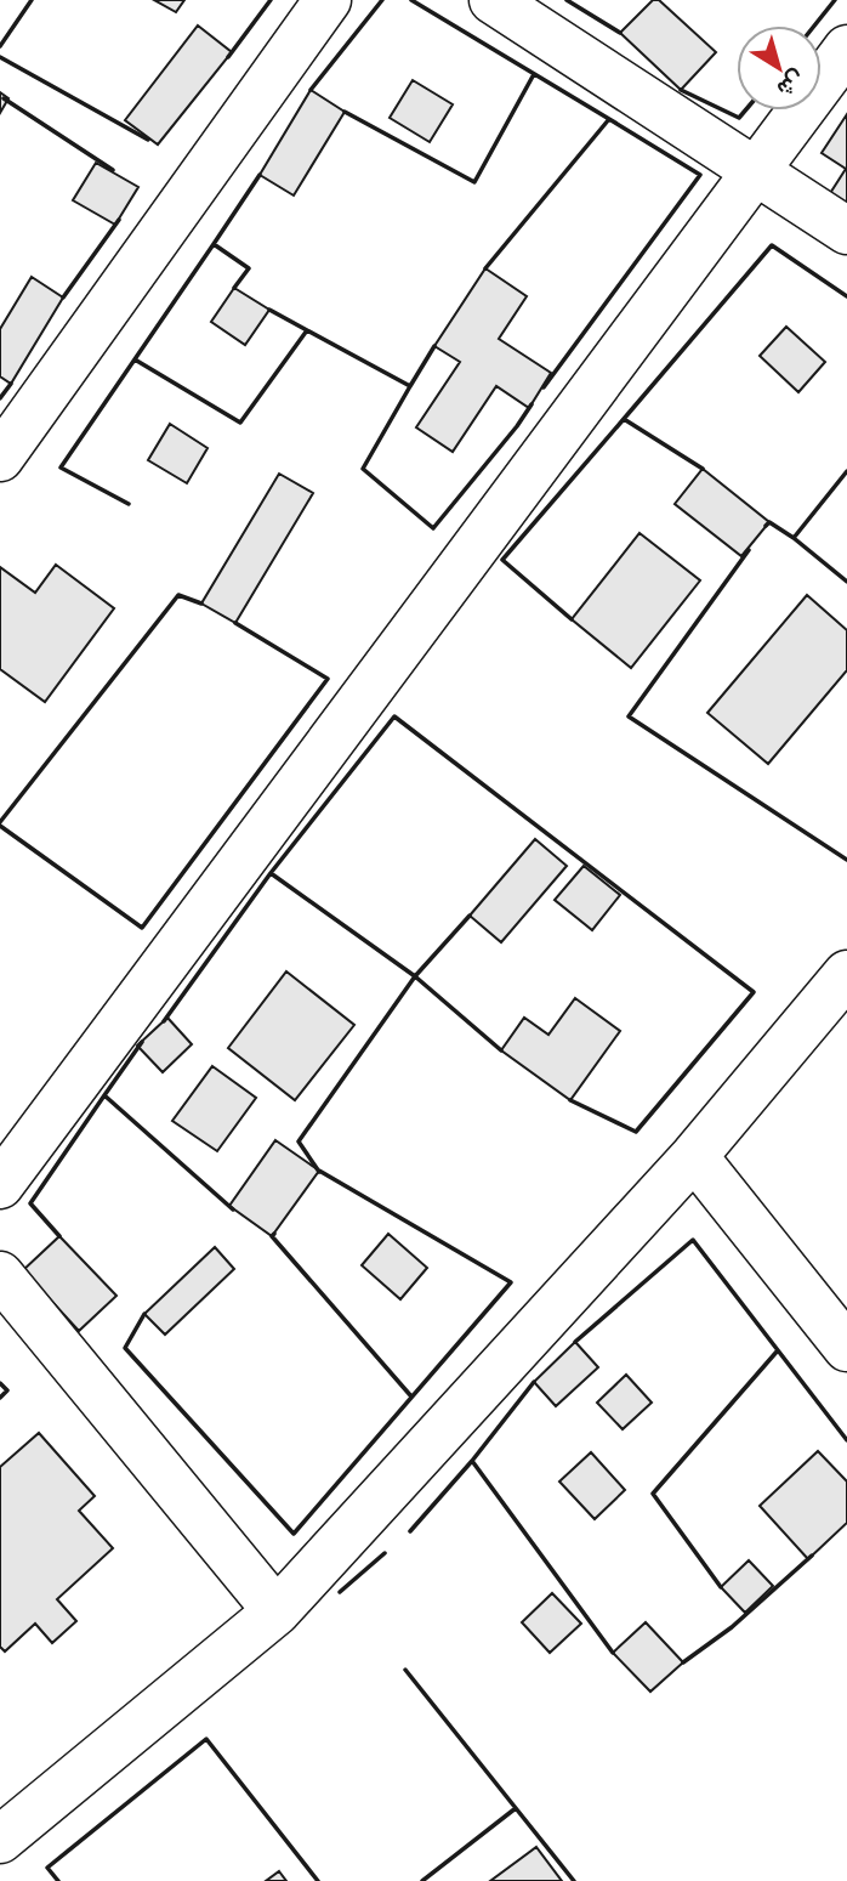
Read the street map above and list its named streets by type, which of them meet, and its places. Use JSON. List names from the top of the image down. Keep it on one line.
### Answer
{"north":"bottom right"}
